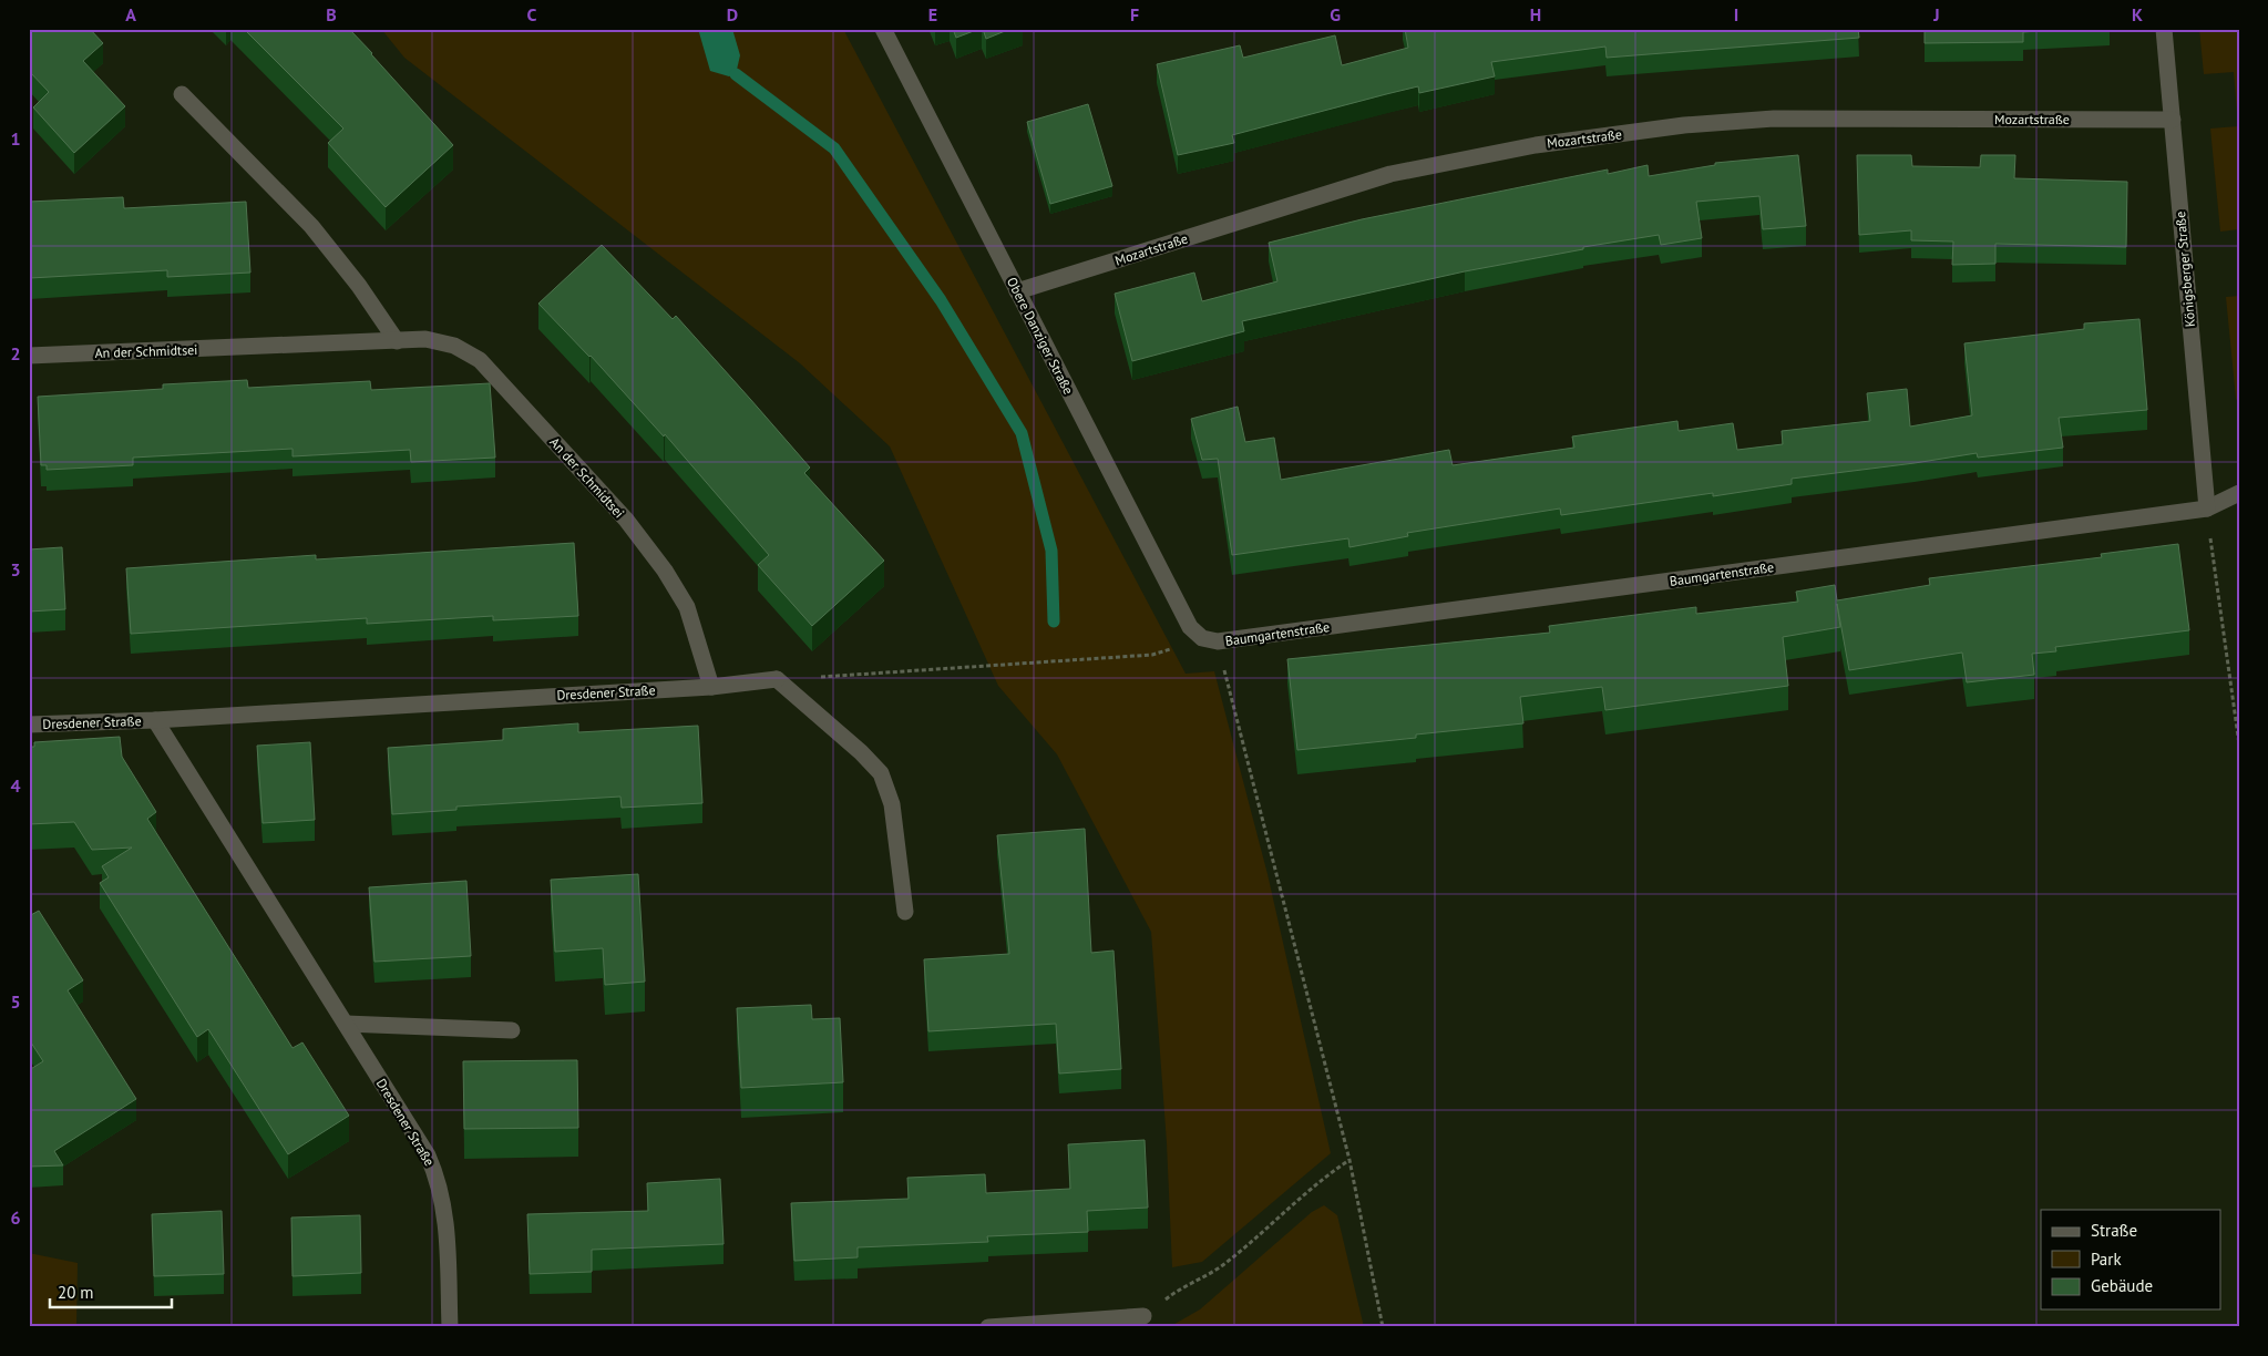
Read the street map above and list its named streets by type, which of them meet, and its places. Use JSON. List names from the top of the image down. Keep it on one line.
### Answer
{"streets":{"street":["Mozartstraße","Königsberger Straße","Obere Danziger Straße","An der Schmidtsei","Baumgartenstraße","Dresdener Straße"]},"crossings":[["Mozartstraße","Königsberger Straße"],["Mozartstraße","Obere Danziger Straße"],["Königsberger Straße","Baumgartenstraße"],["Obere Danziger Straße","Baumgartenstraße"],["An der Schmidtsei","Dresdener Straße"]],"legend":["Straße","Park","Gebäude"],"scale_bar":"20 m","grid":{"columns":["A","B","C","D","E","F","G","H","I","J","K"],"rows":["1","2","3","4","5","6"]}}
